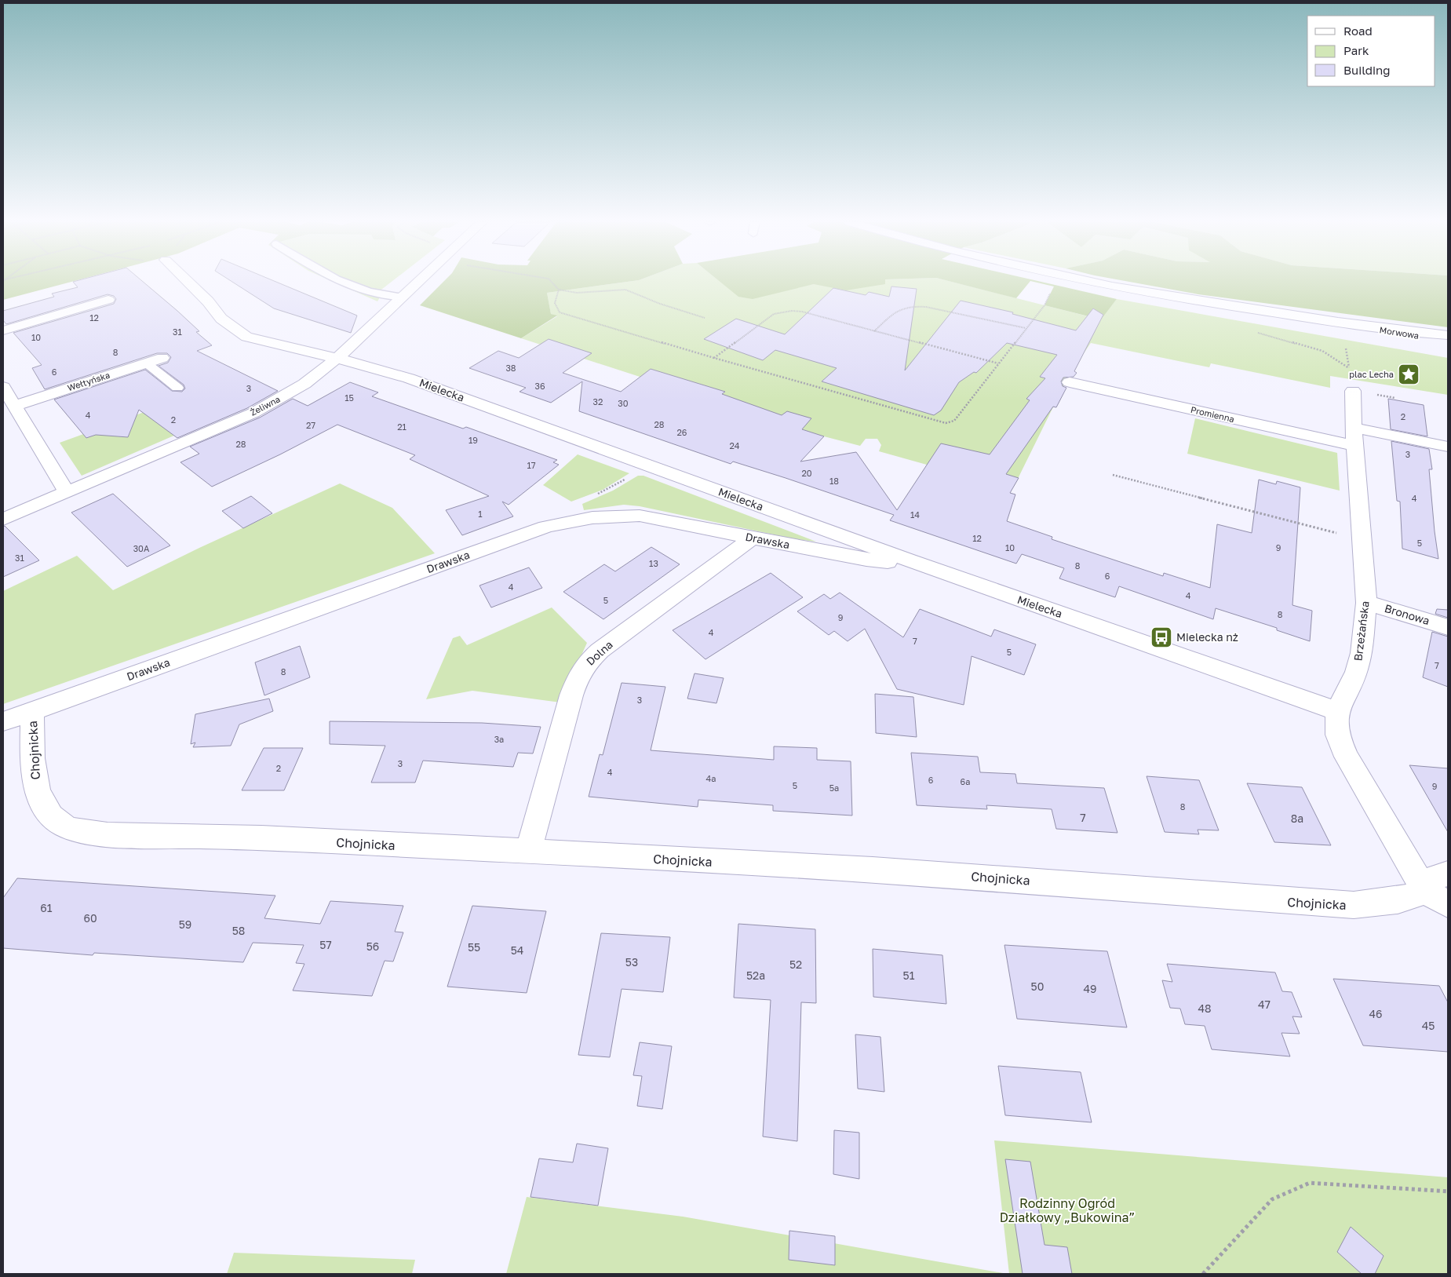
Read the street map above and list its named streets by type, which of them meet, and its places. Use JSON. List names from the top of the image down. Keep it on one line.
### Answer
{"streets":{"street":["Morwowa","Wełtyńska","Mielecka","Żeliwna","Promienna","Drawska","Bronowa","Brzeżańska","Dolna","Chojnicka"]},"crossings":[["Mielecka","Żeliwna"],["Mielecka","Drawska"],["Mielecka","Brzeżańska"],["Promienna","Brzeżańska"],["Drawska","Dolna"],["Drawska","Chojnicka"],["Bronowa","Brzeżańska"],["Brzeżańska","Chojnicka"],["Dolna","Chojnicka"]],"parks":["Rodzinny Ogród Działkowy „Bukowina”"],"places":{"place":["plac Lecha"],"bus stop":["Mielecka nż"]},"house_numbers":["12","31","10","8","38","6","36","3","15","32","30","4","2","2","28","27","21","26","19","28","24","3","17","20","18","4","1","14","12","5","10","9","30A","31","13","8","6","4","4","5","8","9","4","7","5","7","8","3","3a","3","2","4","4a","6","6a","5","9","5a","8","7","8a","61","60","59","58","57","56","55","54","53","52","52a","51","50","49","47","48","46","45"],"legend":["Road","Park","Building"]}
